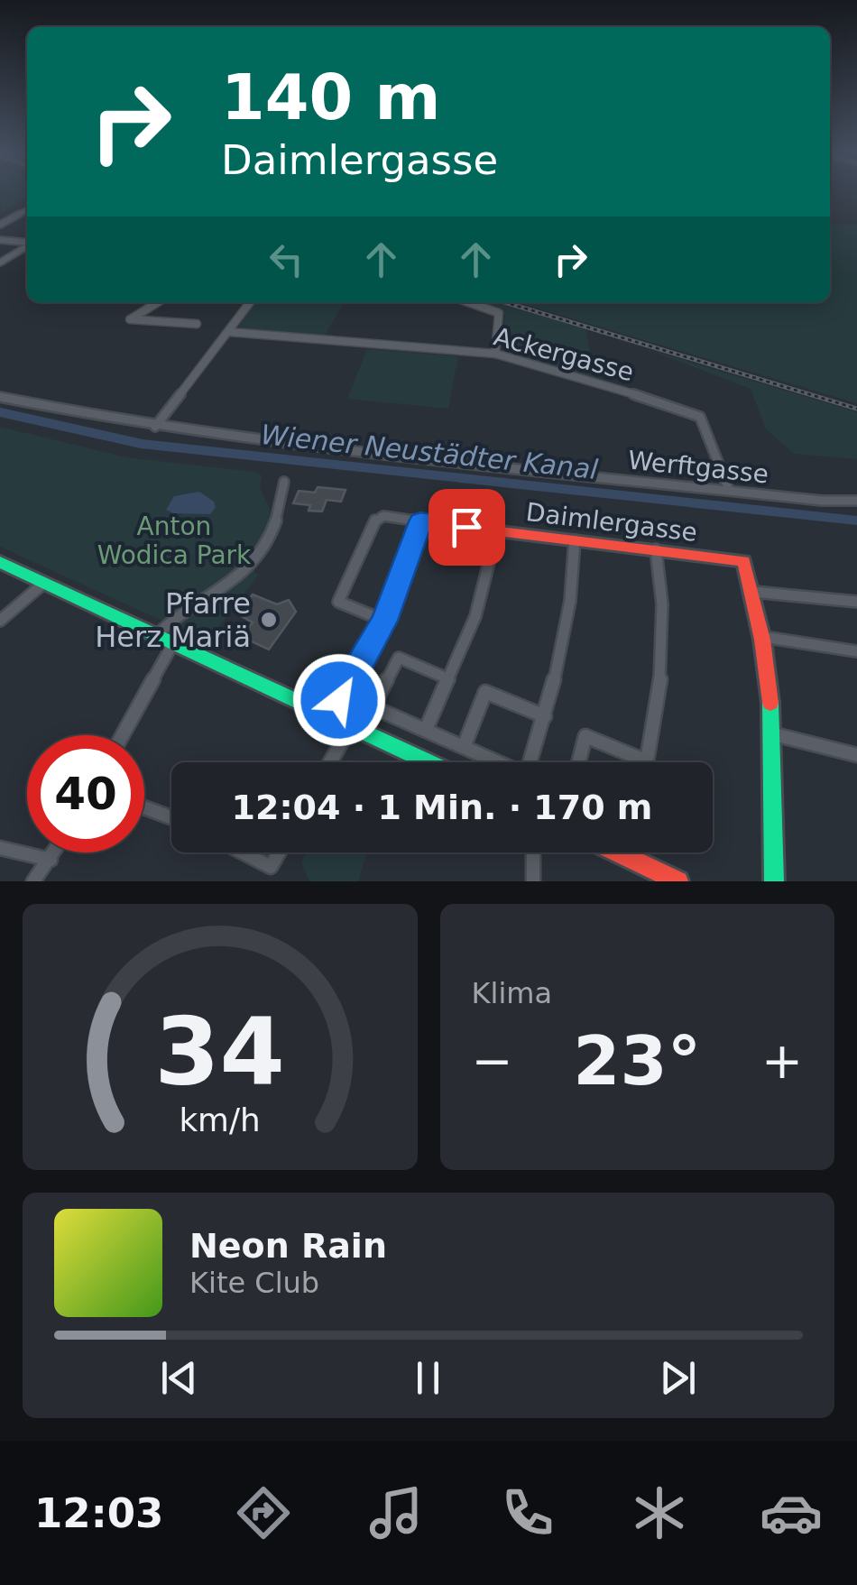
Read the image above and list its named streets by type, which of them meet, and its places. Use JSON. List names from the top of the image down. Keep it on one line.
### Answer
{"streets":{"street":["Ackergasse","Werftgasse","Daimlergasse"]},"crossings":[["Ackergasse","Werftgasse"]],"water":["Wiener Neustädter Kanal"],"parks":["Anton Wodica Park"],"places":["Pfarre Herz Mariä"],"page":{"turn":["140 m","Daimlergasse"],"limit":"40","trip":"12:04 · 1 Min. · 170 m","tile":"Klima","heat":["−","23°","+"],"song":["Neon Rain","Kite Club"],"tabs":"12:03","gauge":["34","km/h"]}}
